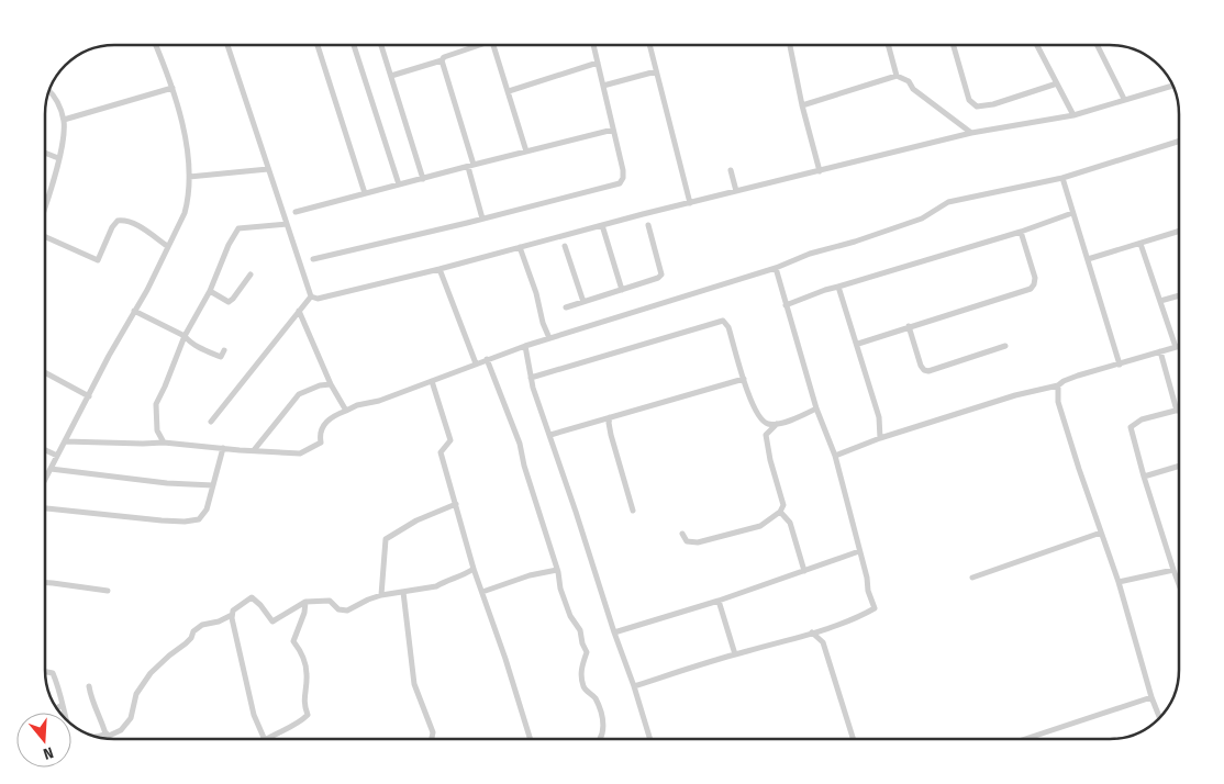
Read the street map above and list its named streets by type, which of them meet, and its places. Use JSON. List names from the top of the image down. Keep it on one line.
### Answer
{"north":"bottom"}
